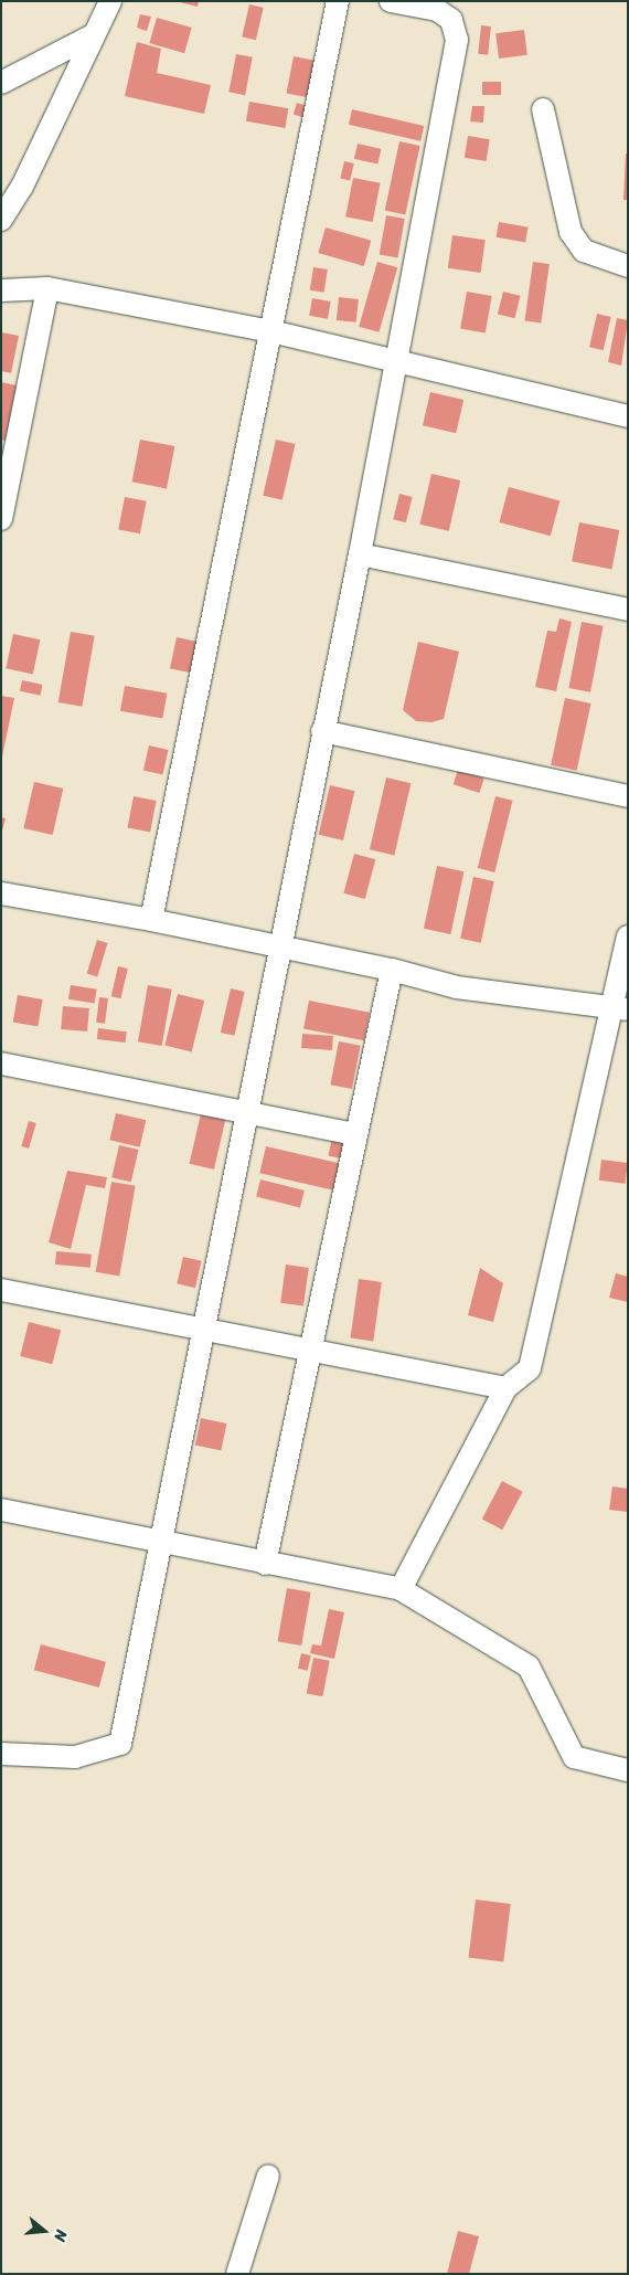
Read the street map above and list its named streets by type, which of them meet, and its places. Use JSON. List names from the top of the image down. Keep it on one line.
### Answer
{"north":"right"}
